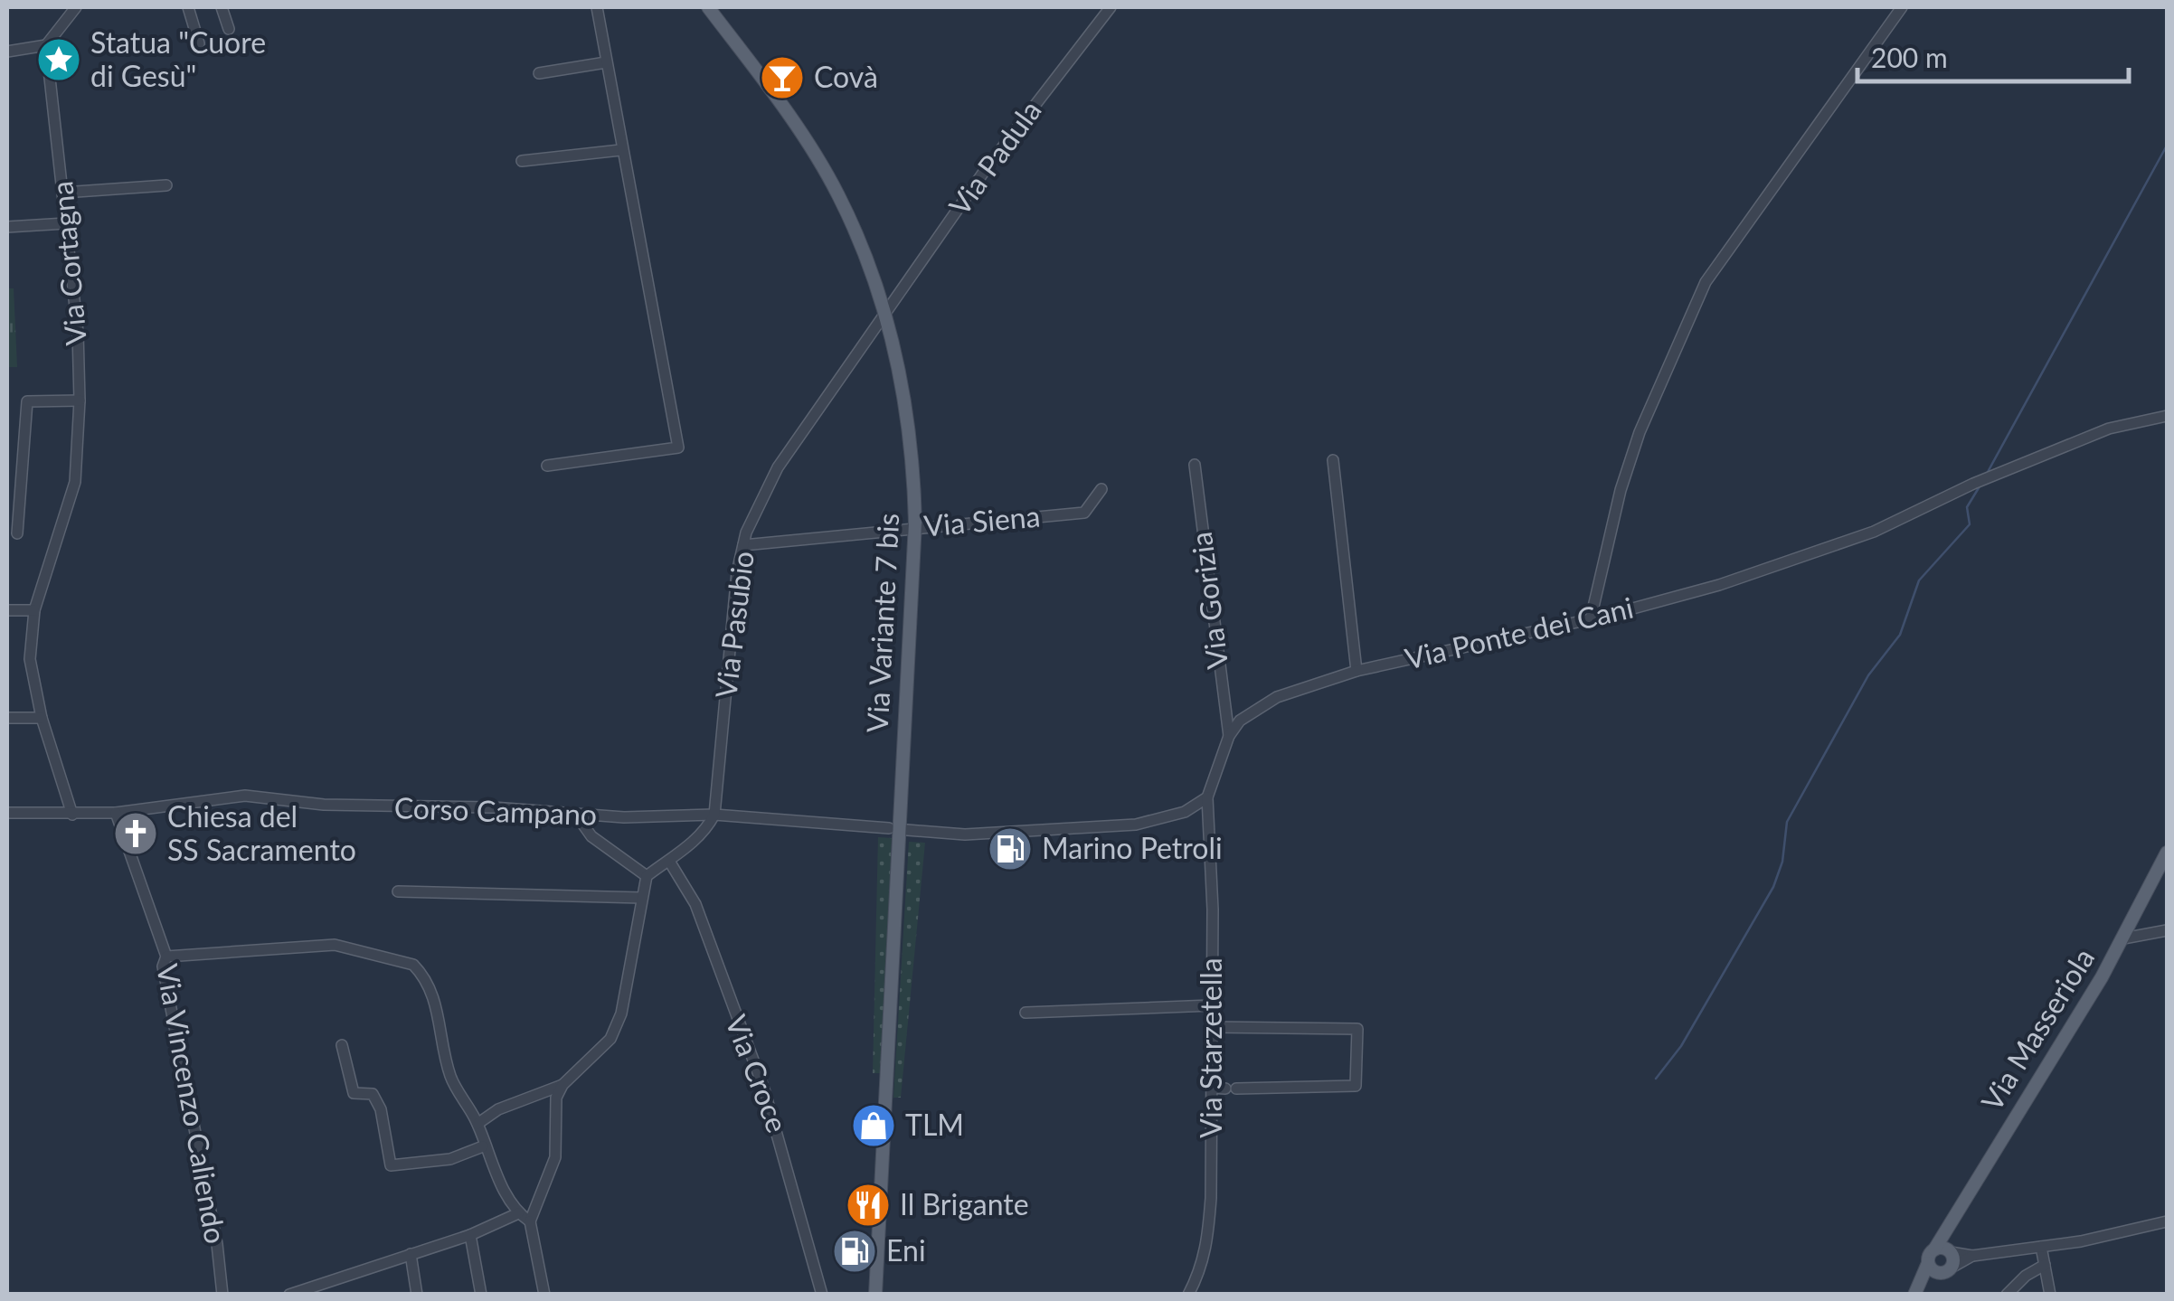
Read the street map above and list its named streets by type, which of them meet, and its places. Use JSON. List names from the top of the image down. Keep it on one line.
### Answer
{"streets":{"main road":["Via Variante 7 bis","Via Masseriola"],"street":["Via Padula","Via Cortagna","Via Siena","Via Gorizia","Via Pasubio","Via Ponte dei Cani","Corso Campano","Via Starzetella","Via Croce","Via Vincenzo Caliendo"]},"crossings":[["Via Padula","Via Variante 7 bis"],["Via Padula","Via Pasubio"],["Via Cortagna","Corso Campano"],["Via Siena","Via Variante 7 bis"],["Via Siena","Via Pasubio"],["Via Gorizia","Via Ponte dei Cani"],["Via Variante 7 bis","Via Pasubio"],["Via Pasubio","Corso Campano"],["Via Ponte dei Cani","Via Starzetella"],["Corso Campano","Via Vincenzo Caliendo"]],"places":{"place":["Statua \"Cuore di Gesù\""],"bar":["Covà"],"church":["Chiesa del SS Sacramento"],"fuel station":["Marino Petroli","Eni"],"shop":["TLM"],"restaurant":["Il Brigante"]},"scale_bar":"200 m"}
